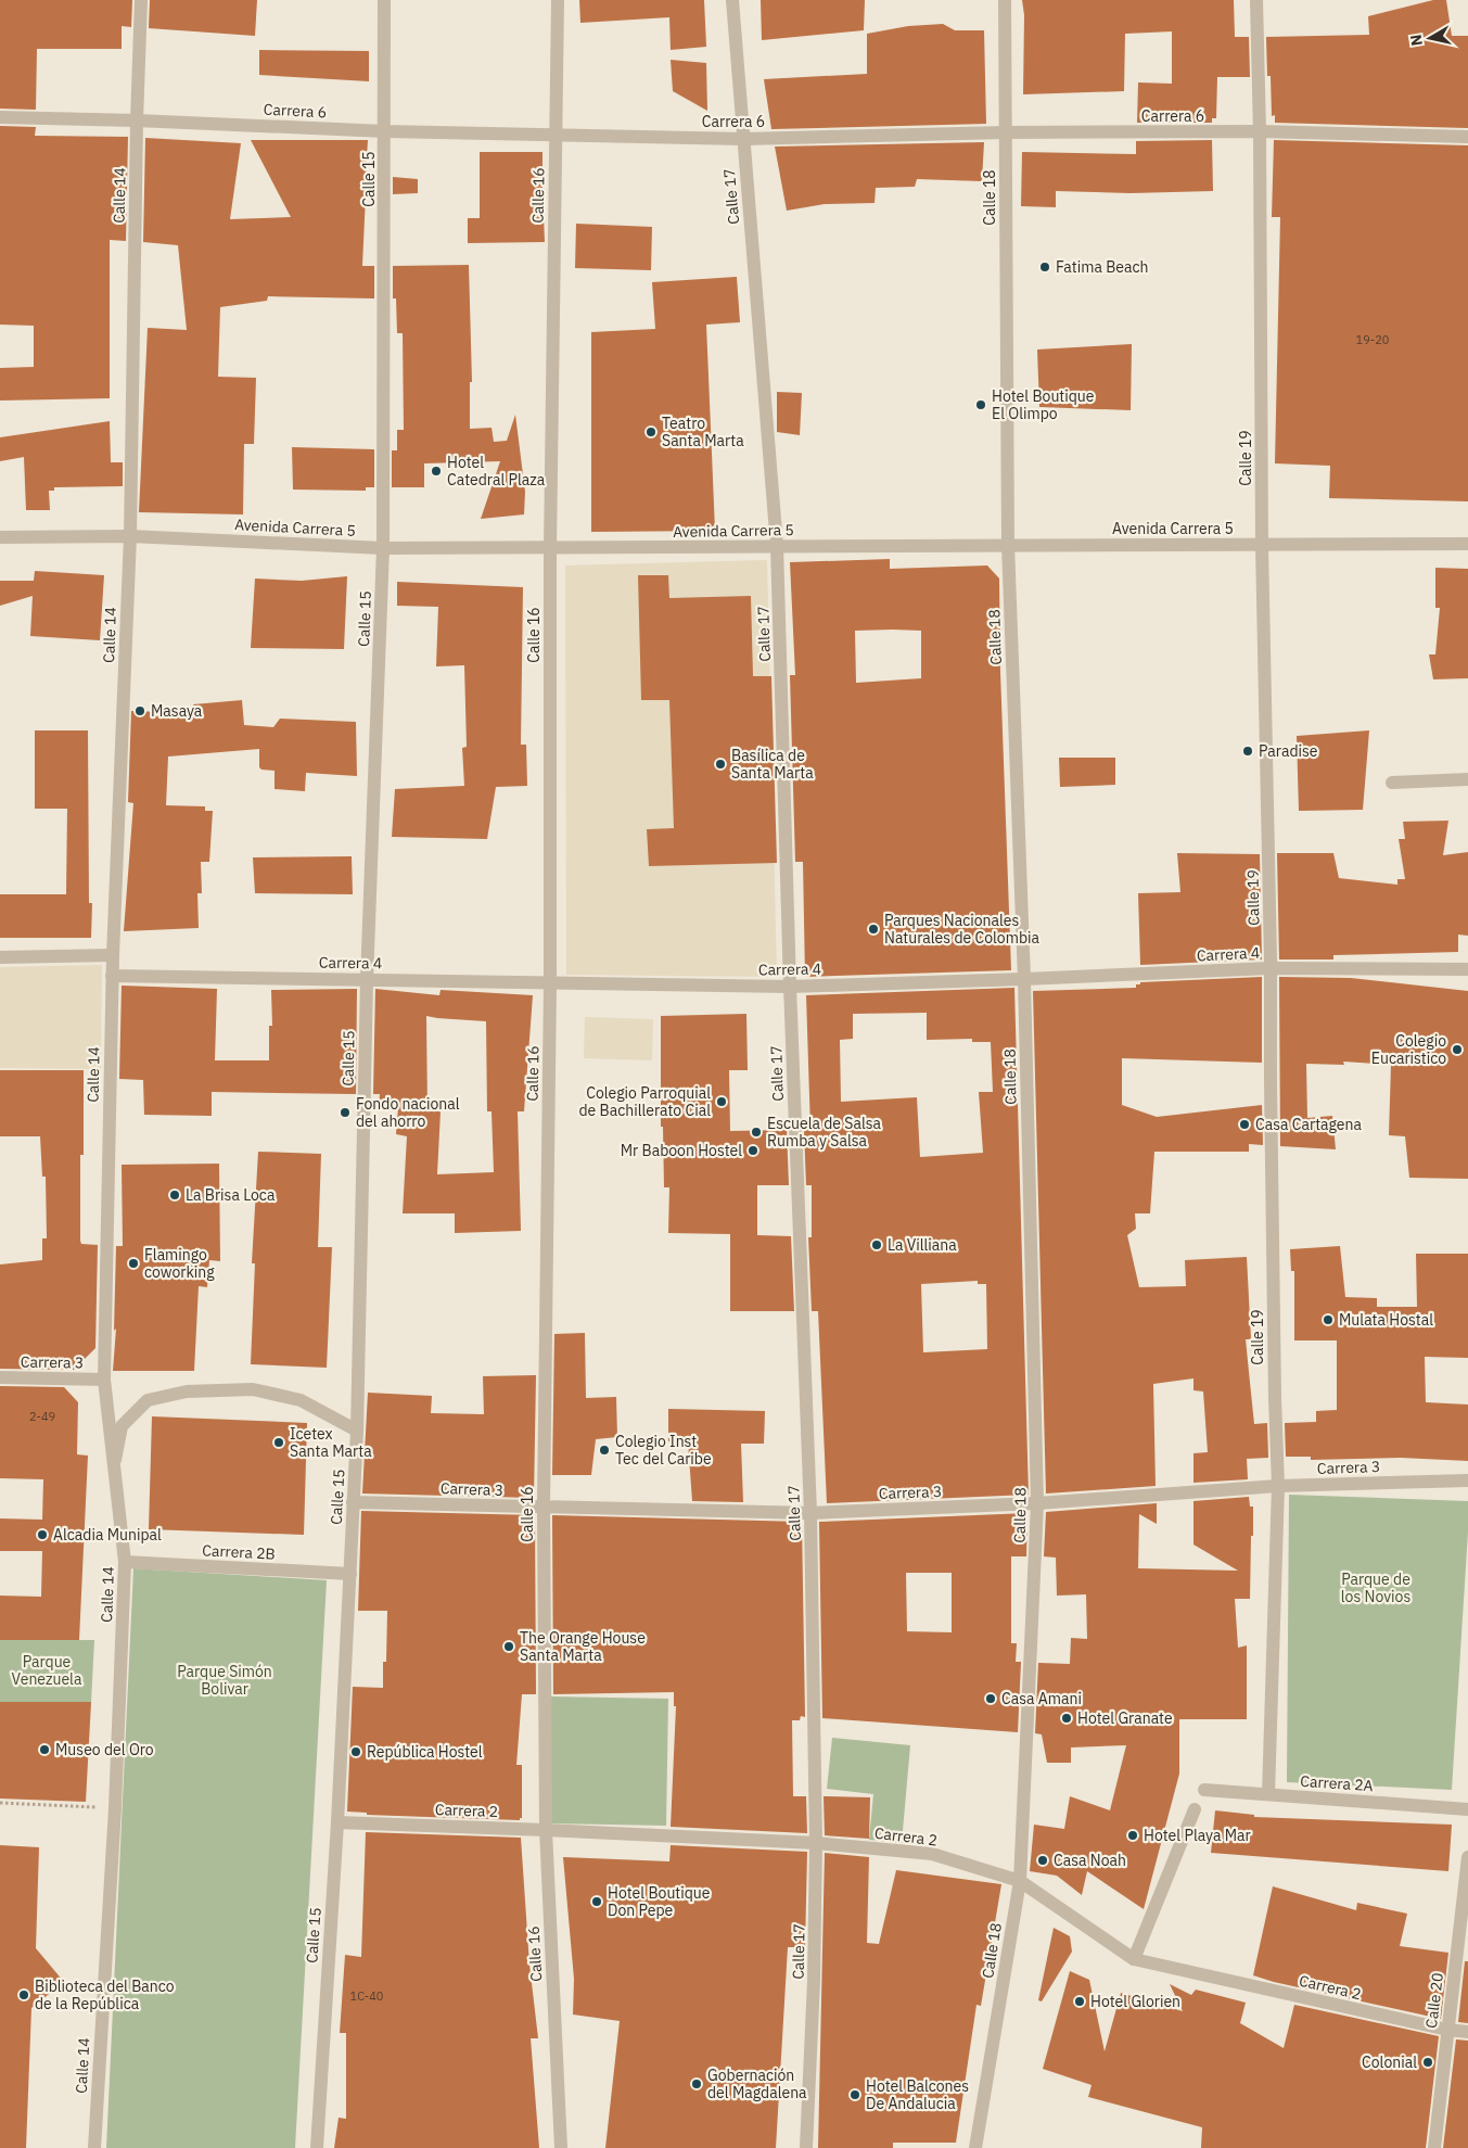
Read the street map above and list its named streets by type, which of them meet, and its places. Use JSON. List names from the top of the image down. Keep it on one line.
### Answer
{"streets":{"street":["Carrera 6","Calle 15","Calle 14","Calle 16","Calle 17","Calle 18","Calle 19","Avenida Carrera 5","Carrera 4","Carrera 3","Carrera 2B","Carrera 2A","Carrera 2","Calle 20"]},"crossings":[["Carrera 6","Calle 15"],["Carrera 6","Calle 14"],["Carrera 6","Calle 16"],["Carrera 6","Calle 17"],["Carrera 6","Calle 18"],["Carrera 6","Calle 19"],["Calle 15","Avenida Carrera 5"],["Calle 15","Carrera 4"],["Calle 15","Carrera 3"],["Calle 15","Carrera 2B"],["Calle 15","Carrera 2"],["Calle 14","Avenida Carrera 5"],["Calle 14","Carrera 4"],["Calle 14","Carrera 3"],["Calle 14","Carrera 2B"],["Calle 16","Avenida Carrera 5"],["Calle 16","Carrera 4"],["Calle 16","Carrera 3"],["Calle 16","Carrera 2"],["Calle 17","Avenida Carrera 5"],["Calle 17","Carrera 4"],["Calle 17","Carrera 3"],["Calle 17","Carrera 2"],["Calle 18","Avenida Carrera 5"],["Calle 18","Carrera 4"],["Calle 18","Carrera 3"],["Calle 18","Carrera 2"],["Calle 19","Avenida Carrera 5"],["Calle 19","Carrera 4"],["Calle 19","Carrera 3"],["Calle 19","Carrera 2A"],["Carrera 2","Calle 20"]],"parks":["Parque de los Novios","Parque Venezuela","Parque Simón Bolivar"],"places":["Fatima Beach","Hotel Boutique El Olimpo","Teatro Santa Marta","Hotel Catedral Plaza","Masaya","Paradise","Basílica de Santa Marta","Parques Nacionales Naturales de Colombia","Colegio Eucaristico","Colegio Parroquial de Bachillerato Cial","Fondo nacional del ahorro","Casa Cartagena","Escuela de Salsa Rumba y Salsa","Mr Baboon Hostel","La Brisa Loca","La Villiana","Flamingo coworking","Mulata Hostal","Icetex Santa Marta","Colegio Inst Tec del Caribe","Alcadia Munipal","The Orange House Santa Marta","Casa Amani","Hotel Granate","Museo del Oro","República Hostel","Hotel Playa Mar","Casa Noah","Hotel Boutique Don Pepe","Biblioteca del Banco de la República","Hotel Glorien","Colonial","Gobernación del Magdalena","Hotel Balcones De Andalucia"],"house_numbers":["19-20","2-49","1C-40"],"north":"left"}
